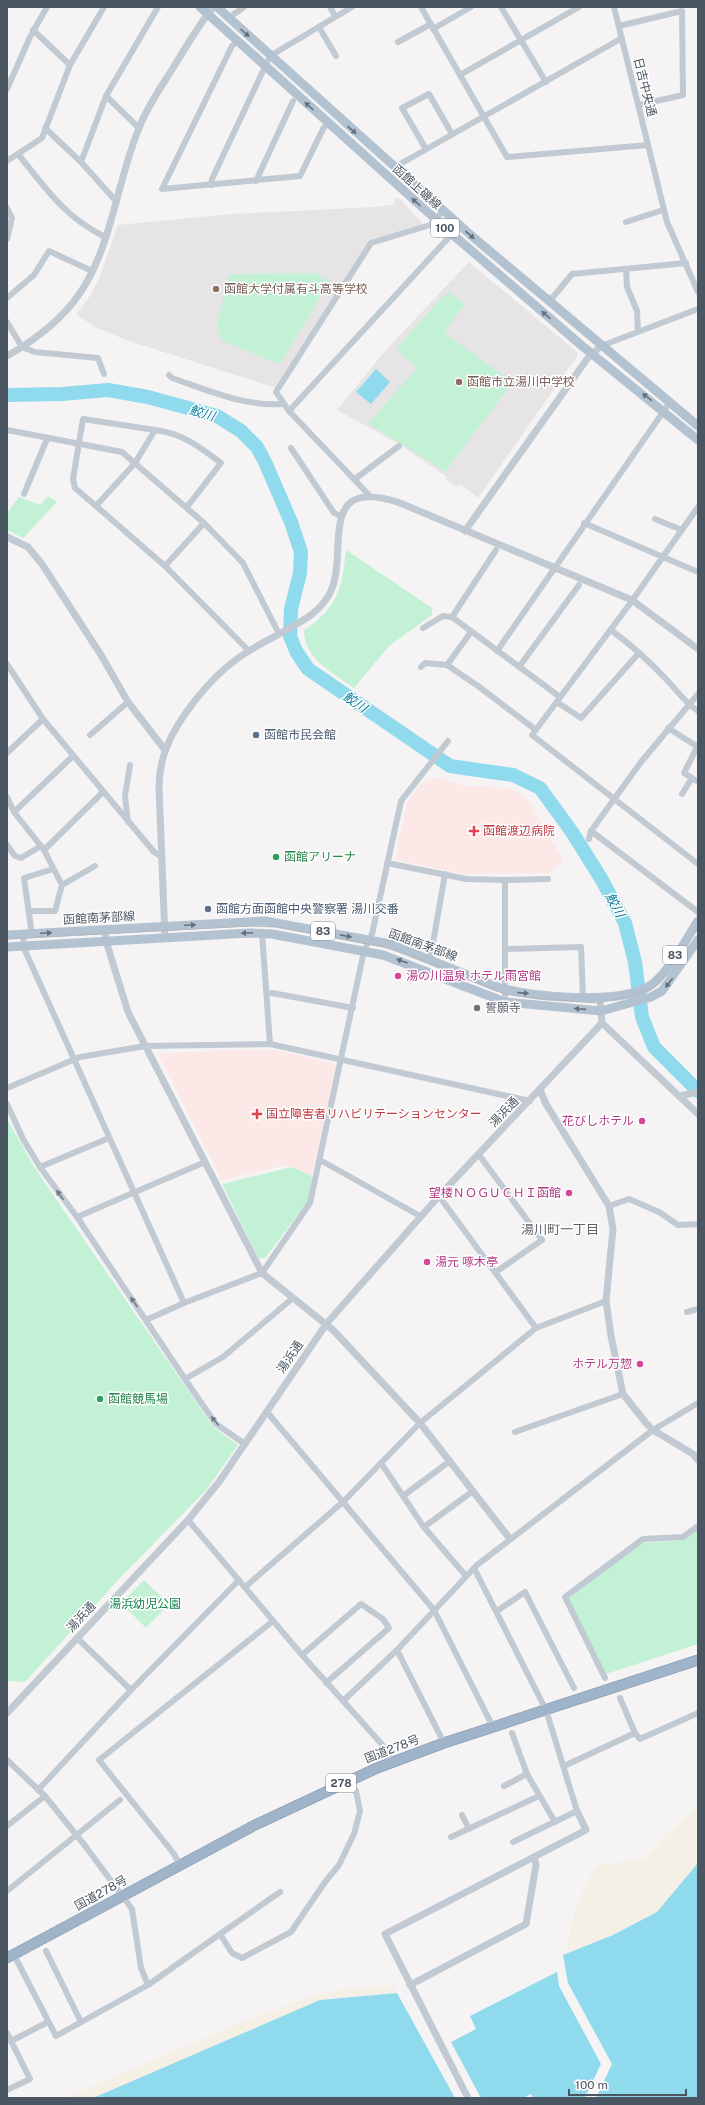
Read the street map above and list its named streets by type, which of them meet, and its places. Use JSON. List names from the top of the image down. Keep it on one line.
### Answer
{"streets":{"highway":["国道278号","278"],"main road":["函館上磯線","100","函館南茅部線","83"],"street":["日吉中央通","湯浜通"]},"districts":["湯川町一丁目"],"water":["鮫川"],"parks":["湯浜幼児公園"],"places":{"other":["函館大学付属有斗高等学校","函館市立湯川中学校","函館市民会館","函館アリーナ","函館方面函館中央警察署 湯川交番","湯の川温泉 ホテル雨宮館","誓願寺","花びしホテル","望楼ＮＯＧＵＣＨＩ函館","湯元 啄木亭","ホテル万惣","函館競馬場"],"health":["函館渡辺病院","国立障害者リハビリテーションセンター"]},"scale_bar":"100 m"}
